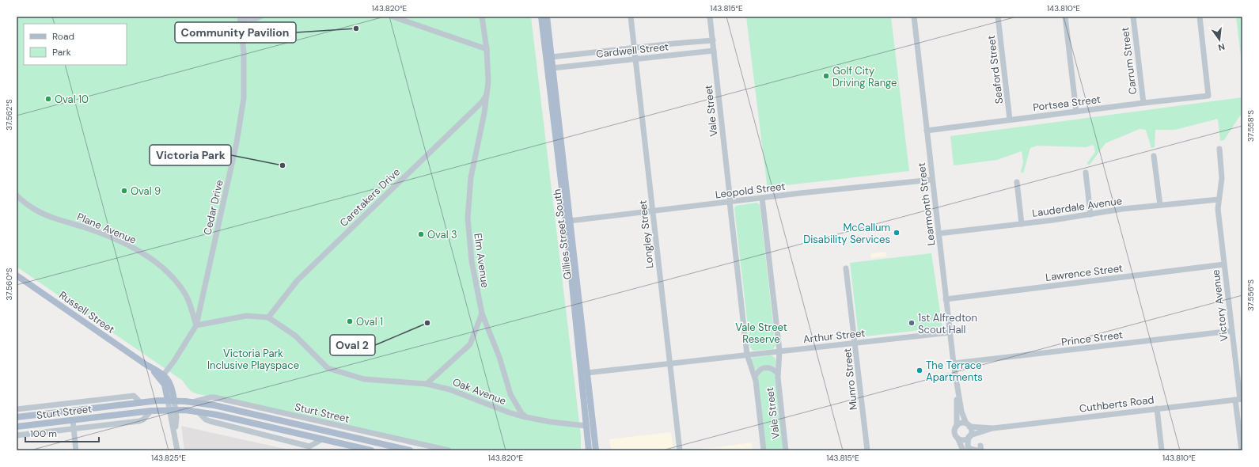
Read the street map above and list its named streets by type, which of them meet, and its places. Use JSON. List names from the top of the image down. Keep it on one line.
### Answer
{"streets":{"main road":["Gillies Street South","Russell Street","Sturt Street"],"street":["Cardwell Street","Carrum Street","Seaford Street","Portsea Street","Vale Street","Leopold Street","Caretakers Drive","Learmonth Street","Lauderdale Avenue","Cedar Drive","Plane Avenue","Longley Street","Elm Avenue","Lawrence Street","Victory Avenue","Arthur Street","Prince Street","Munro Street","Oak Avenue","Cuthberts Road"]},"crossings":[["Cardwell Street","Vale Street"],["Cardwell Street","Gillies Street South"],["Cardwell Street","Longley Street"],["Carrum Street","Portsea Street"],["Seaford Street","Portsea Street"],["Portsea Street","Learmonth Street"],["Vale Street","Leopold Street"],["Vale Street","Arthur Street"],["Leopold Street","Learmonth Street"],["Leopold Street","Gillies Street South"],["Leopold Street","Longley Street"],["Caretakers Drive","Elm Avenue"],["Caretakers Drive","Oak Avenue"],["Learmonth Street","Lauderdale Avenue"],["Learmonth Street","Lawrence Street"],["Learmonth Street","Arthur Street"],["Learmonth Street","Prince Street"],["Learmonth Street","Cuthberts Road"],["Lauderdale Avenue","Victory Avenue"],["Cedar Drive","Plane Avenue"],["Cedar Drive","Oak Avenue"],["Plane Avenue","Oak Avenue"],["Gillies Street South","Arthur Street"],["Longley Street","Arthur Street"],["Elm Avenue","Oak Avenue"],["Lawrence Street","Victory Avenue"],["Victory Avenue","Prince Street"],["Victory Avenue","Cuthberts Road"],["Russell Street","Sturt Street"],["Arthur Street","Munro Street"]],"parks":["Vale Street Reserve","Victoria Park Inclusive Playspace"],"places":["Community Pavilion","Golf City Driving Range","Oval 10","Victoria Park","Oval 9","McCallum Disability Services","Oval 3","Oval 1","Oval 2","1st Alfredton Scout Hall","The Terrace Apartments"],"legend":["Road","Park"],"scale_bar":"100 m","north":"bottom","coordinates":["143.820°E","143.815°E","143.810°E","37.562°S","37.558°S","37.560°S","37.556°S","143.825°E"]}
